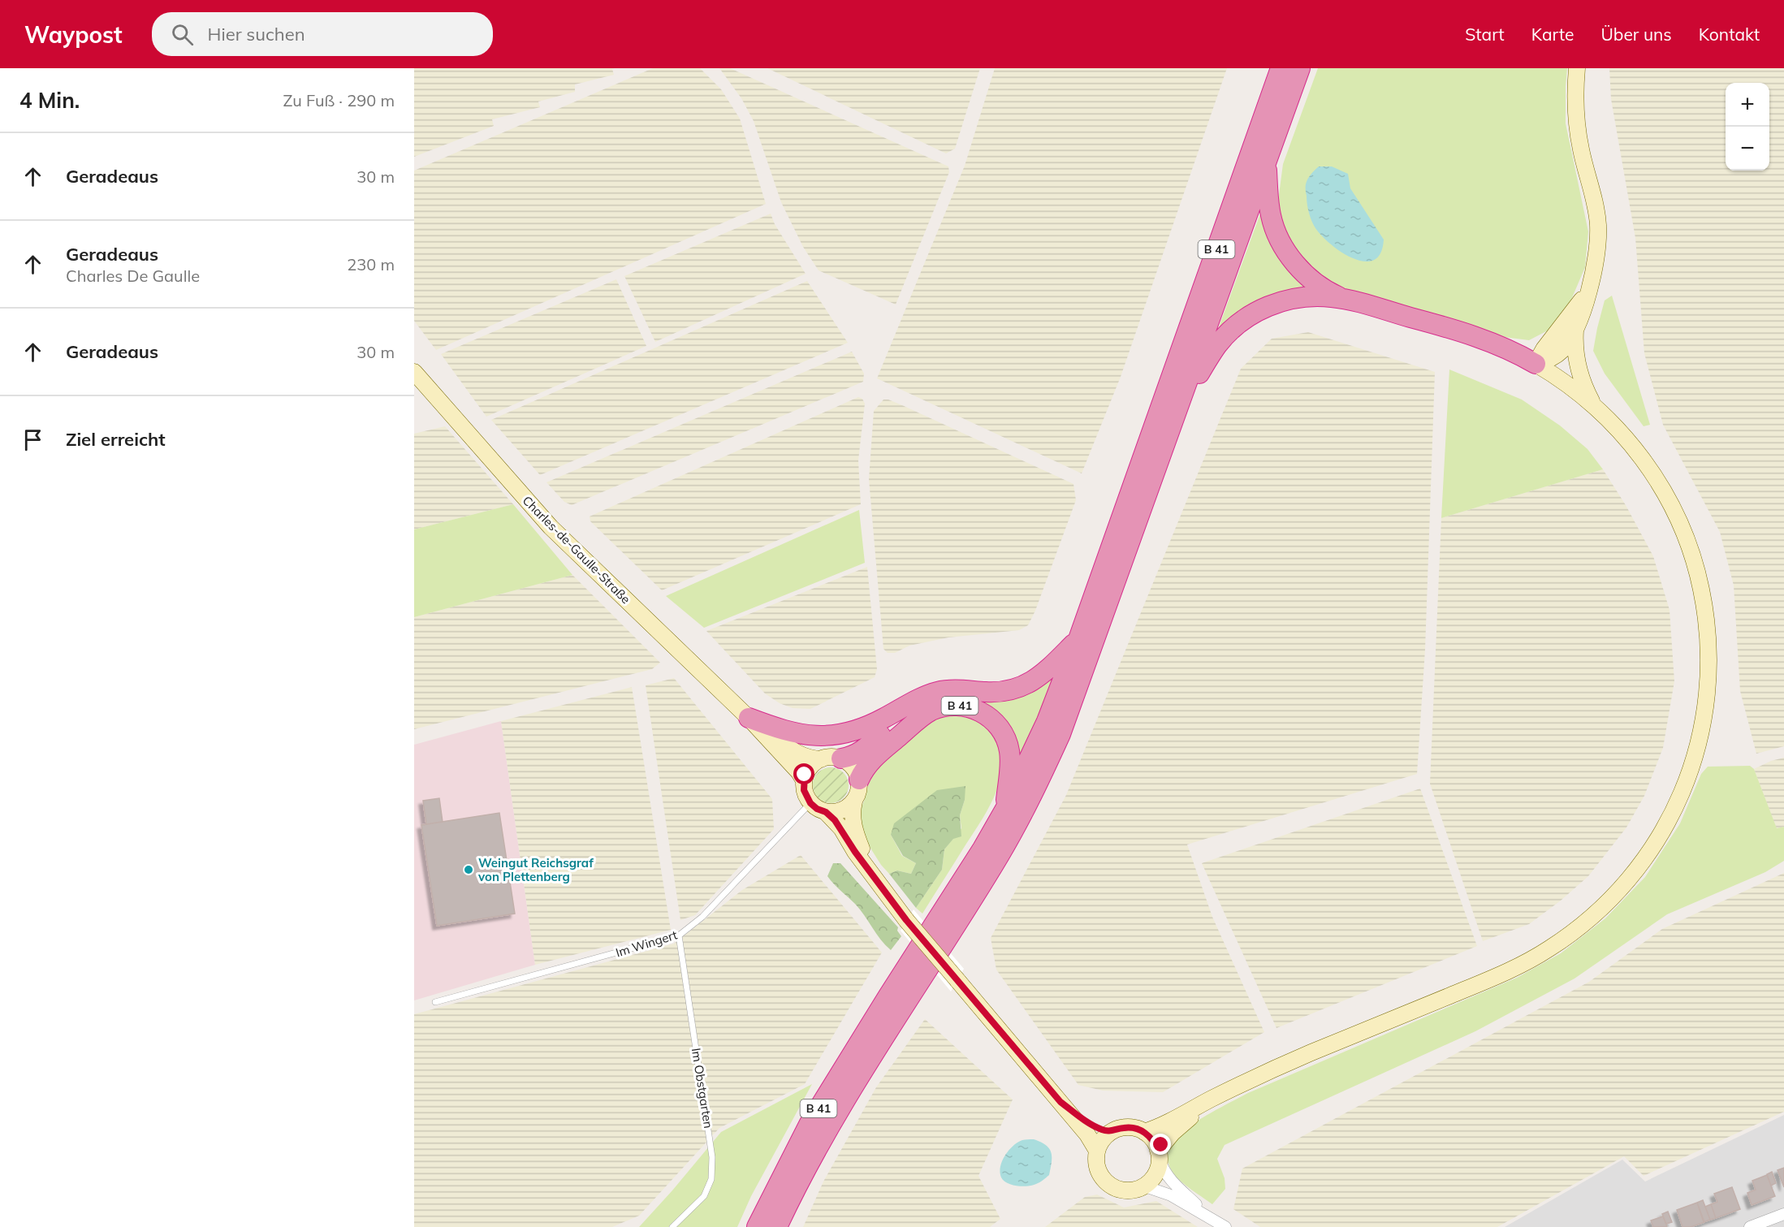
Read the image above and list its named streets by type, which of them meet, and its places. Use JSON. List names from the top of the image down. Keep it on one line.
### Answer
{"streets":{"highway":["B 41"],"street":["Charles-de-Gaulle-Straße"],"lane":["Im Wingert","Im Obstgarten"]},"crossings":[["B 41","Charles-de-Gaulle-Straße"],["B 41","Im Wingert"],["Charles-de-Gaulle-Straße","Im Wingert"],["Im Wingert","Im Obstgarten"]],"places":["Weingut Reichsgraf von Plettenberg"],"page":{"header":"Waypost","search":"Hier suchen","nav":["Start","Karte","Über uns","Kontakt"],"heading":["4 Min.","Zu Fuß · 290 m"],"map_buttons":["+","−"],"list":[["Geradeaus","30 m"],["Geradeaus","Charles De Gaulle","230 m"],["Geradeaus","30 m"],"Ziel erreicht"]}}
